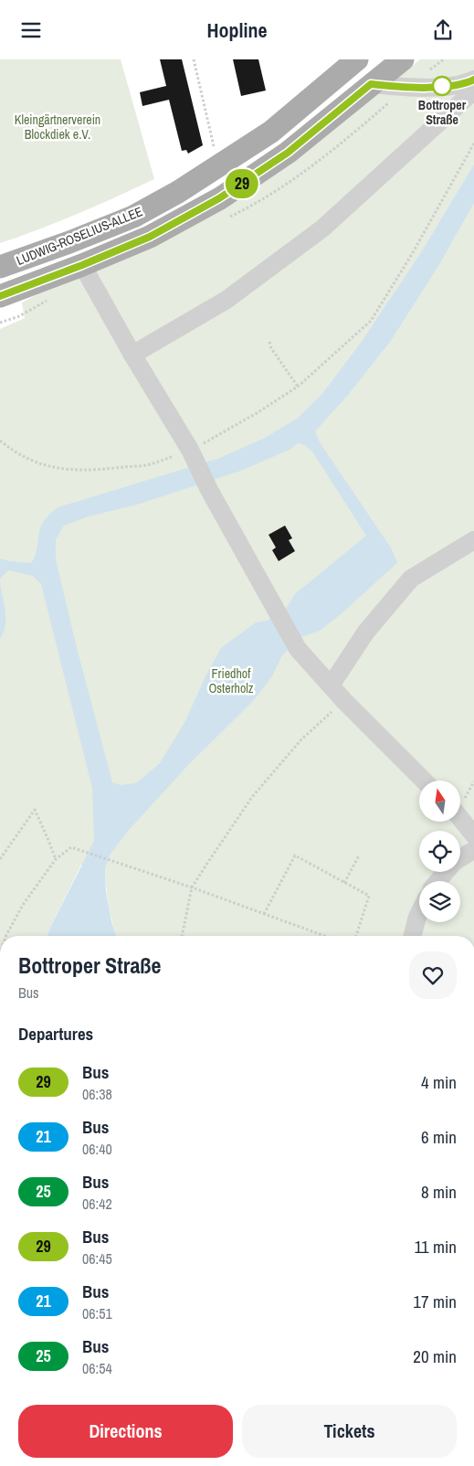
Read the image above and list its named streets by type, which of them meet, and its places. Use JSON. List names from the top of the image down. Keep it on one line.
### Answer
{"streets":{"main road":["LUDWIG-ROSELIUS-ALLEE"]},"parks":["Kleingärtnerverein Blockdiek e.V.","Friedhof Osterholz"],"places":["Bottroper Straße"],"lines":["bus line 29"],"north":"top","page":{"header":"Hopline","on_map":"29","heading":[["Bottroper Straße","Bus"],"Departures"],"list":[{"mark":"29","name":"Bus","note":"06:38","value":"4 min"},{"mark":"21","name":"Bus","note":"06:40","value":"6 min"},{"mark":"25","name":"Bus","note":"06:42","value":"8 min"},{"mark":"29","name":"Bus","note":"06:45","value":"11 min"},{"mark":"21","name":"Bus","note":"06:51","value":"17 min"},{"mark":"25","name":"Bus","note":"06:54","value":"20 min"}],"buttons":["Directions","Tickets"]}}
